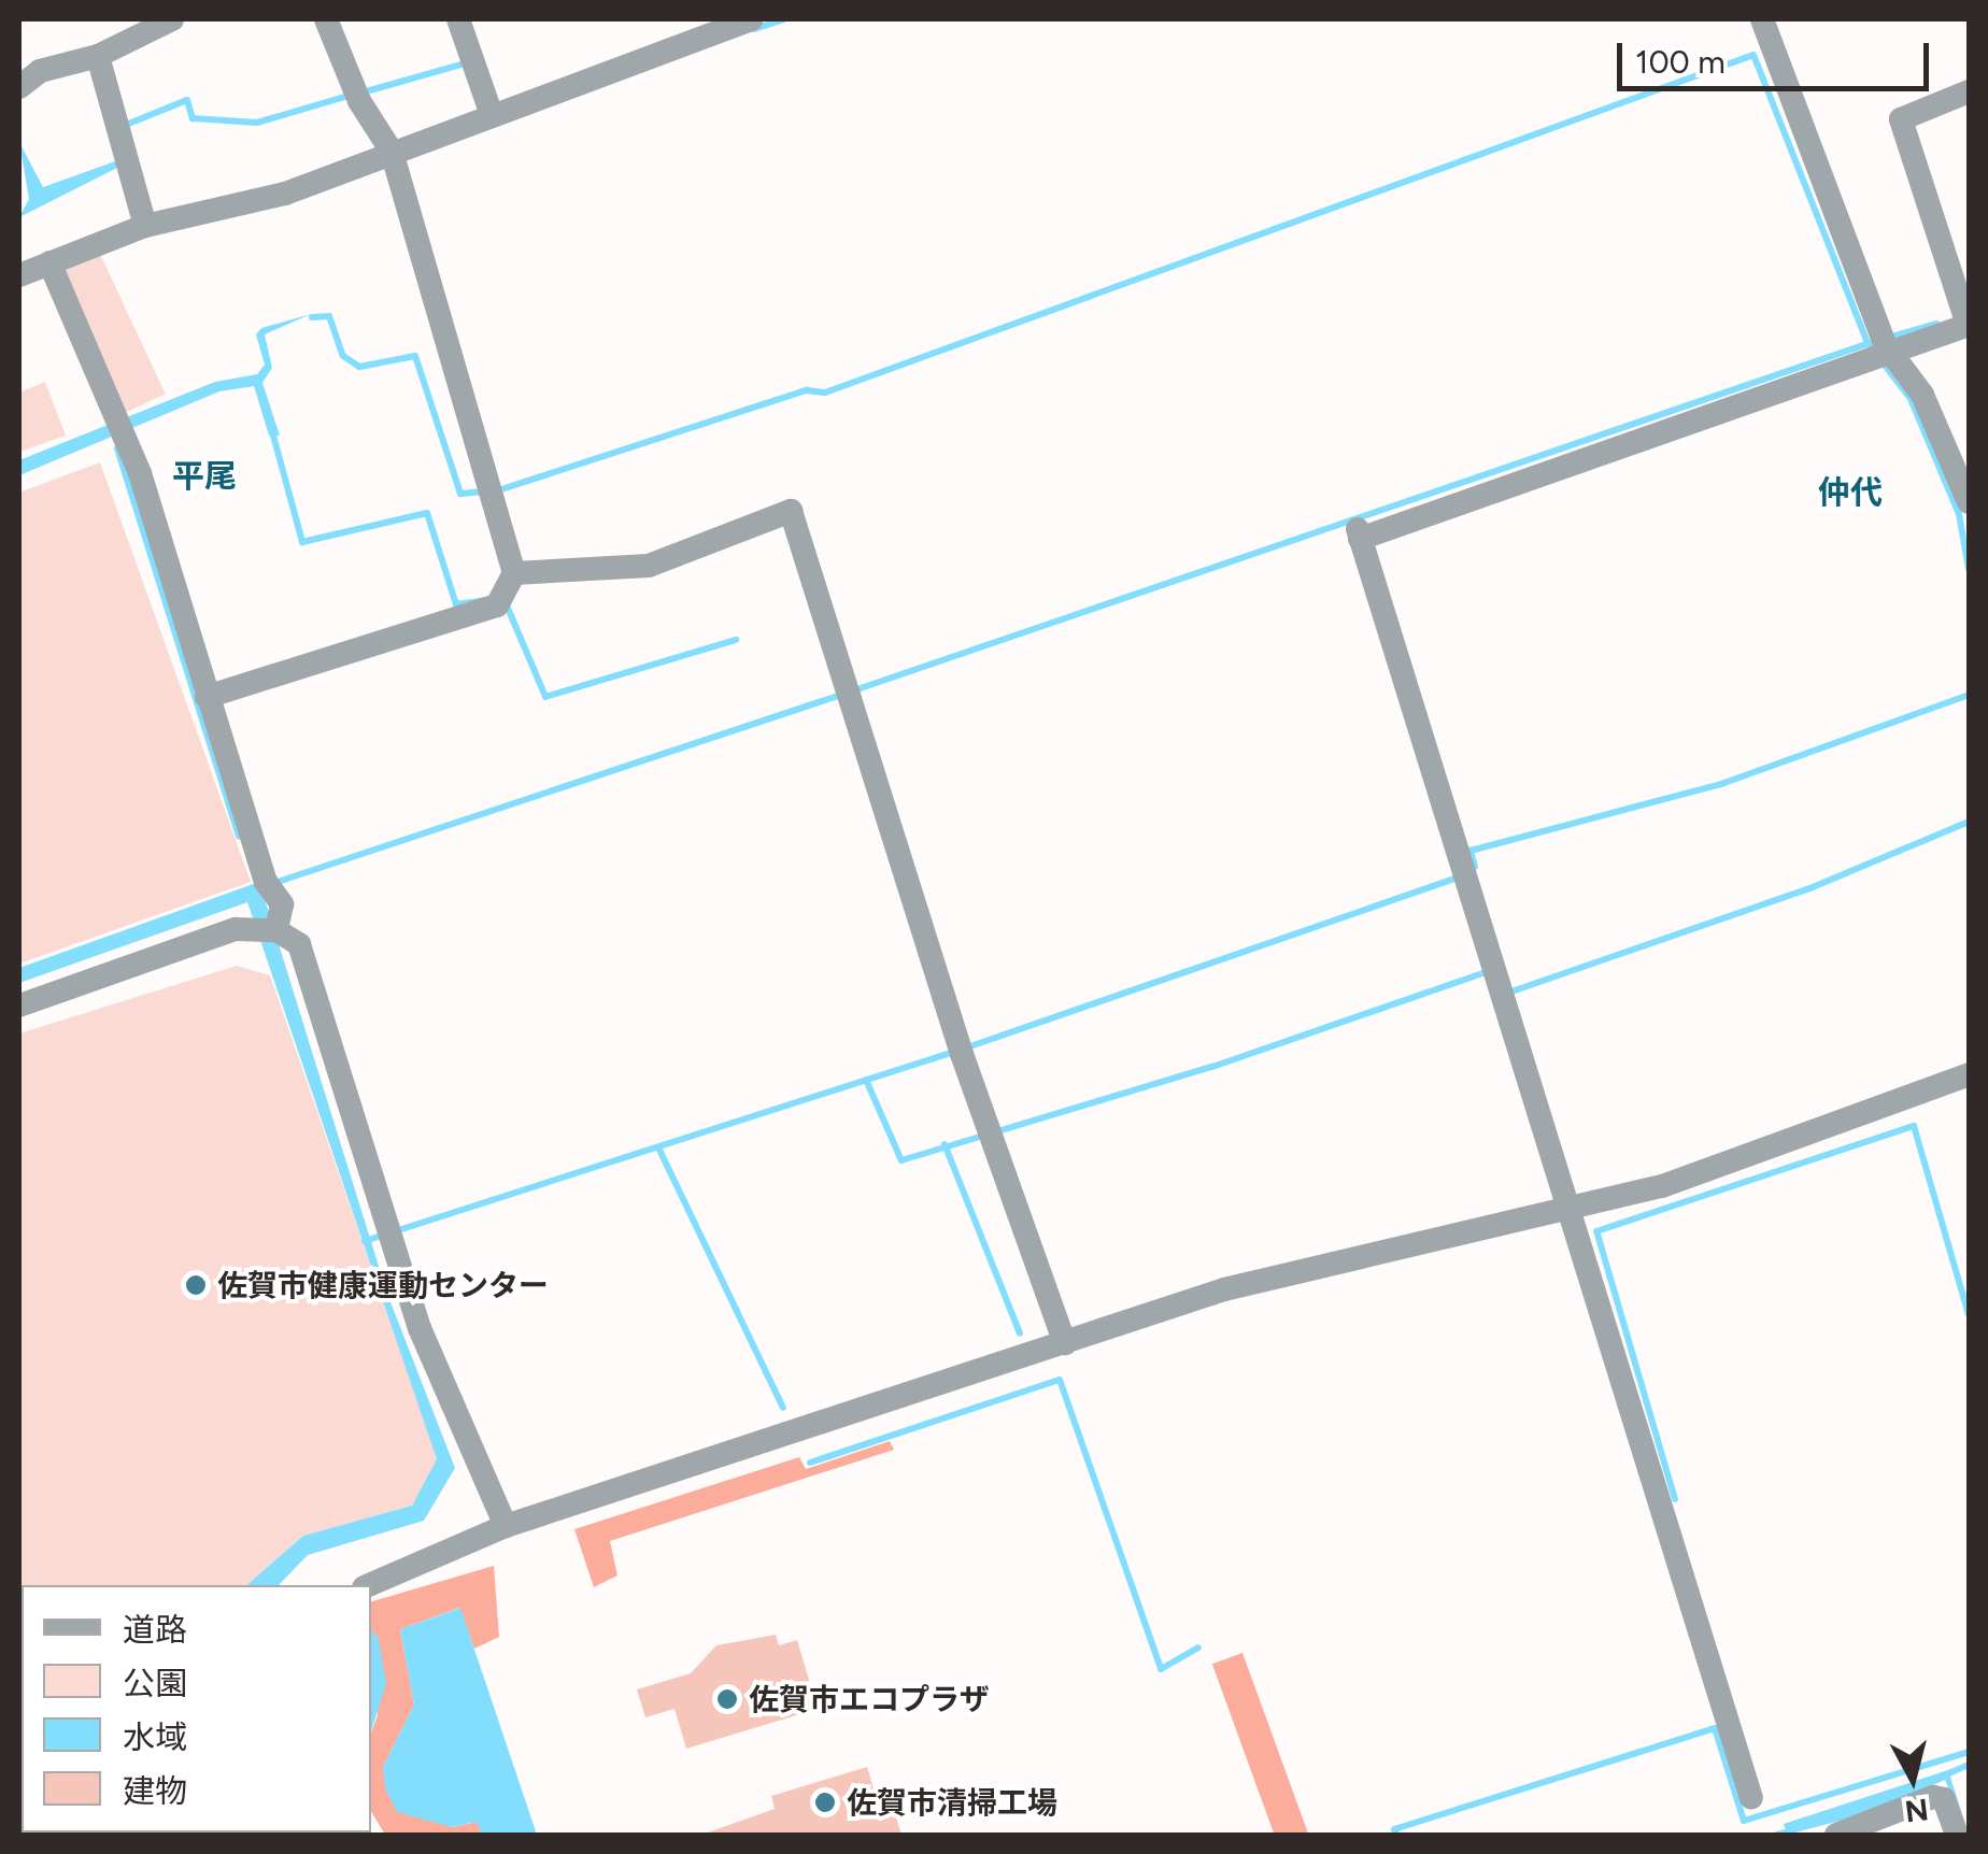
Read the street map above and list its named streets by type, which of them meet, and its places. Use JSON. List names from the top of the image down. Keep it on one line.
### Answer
{"districts":["平尾","仲代"],"places":["佐賀市健康運動センター","佐賀市エコプラザ","佐賀市清掃工場"],"legend":["道路","公園","水域","建物"],"scale_bar":"100 m","north":"bottom"}
